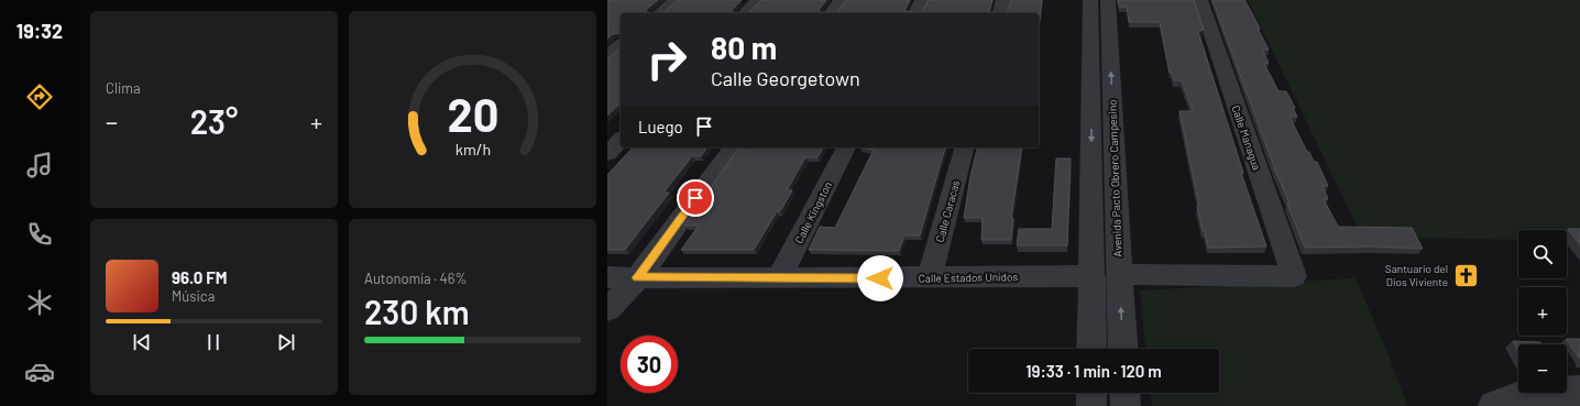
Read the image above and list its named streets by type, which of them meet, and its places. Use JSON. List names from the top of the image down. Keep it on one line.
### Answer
{"streets":{"street":["Calle Managua","Avenida Pacto Obrero Campesino","Calle Caracas","Calle Kingston","Calle Estados Unidos"]},"crossings":[["Calle Managua","Avenida Pacto Obrero Campesino"],["Avenida Pacto Obrero Campesino","Calle Estados Unidos"],["Calle Caracas","Calle Estados Unidos"],["Calle Kingston","Calle Estados Unidos"]],"places":{"church":["Santuario del Dios Viviente"]},"page":{"tabs":"19:32","tile":["Clima",["Autonomía · 46%","230 km"]],"turn":["80 m","Calle Georgetown"],"heat":["−","23°","+"],"then":"Luego","map_buttons":["+","−"],"song":["96.0 FM","Música"],"limit":"30","trip":"19:33 · 1 min · 120 m","gauge":["20","km/h"]}}
